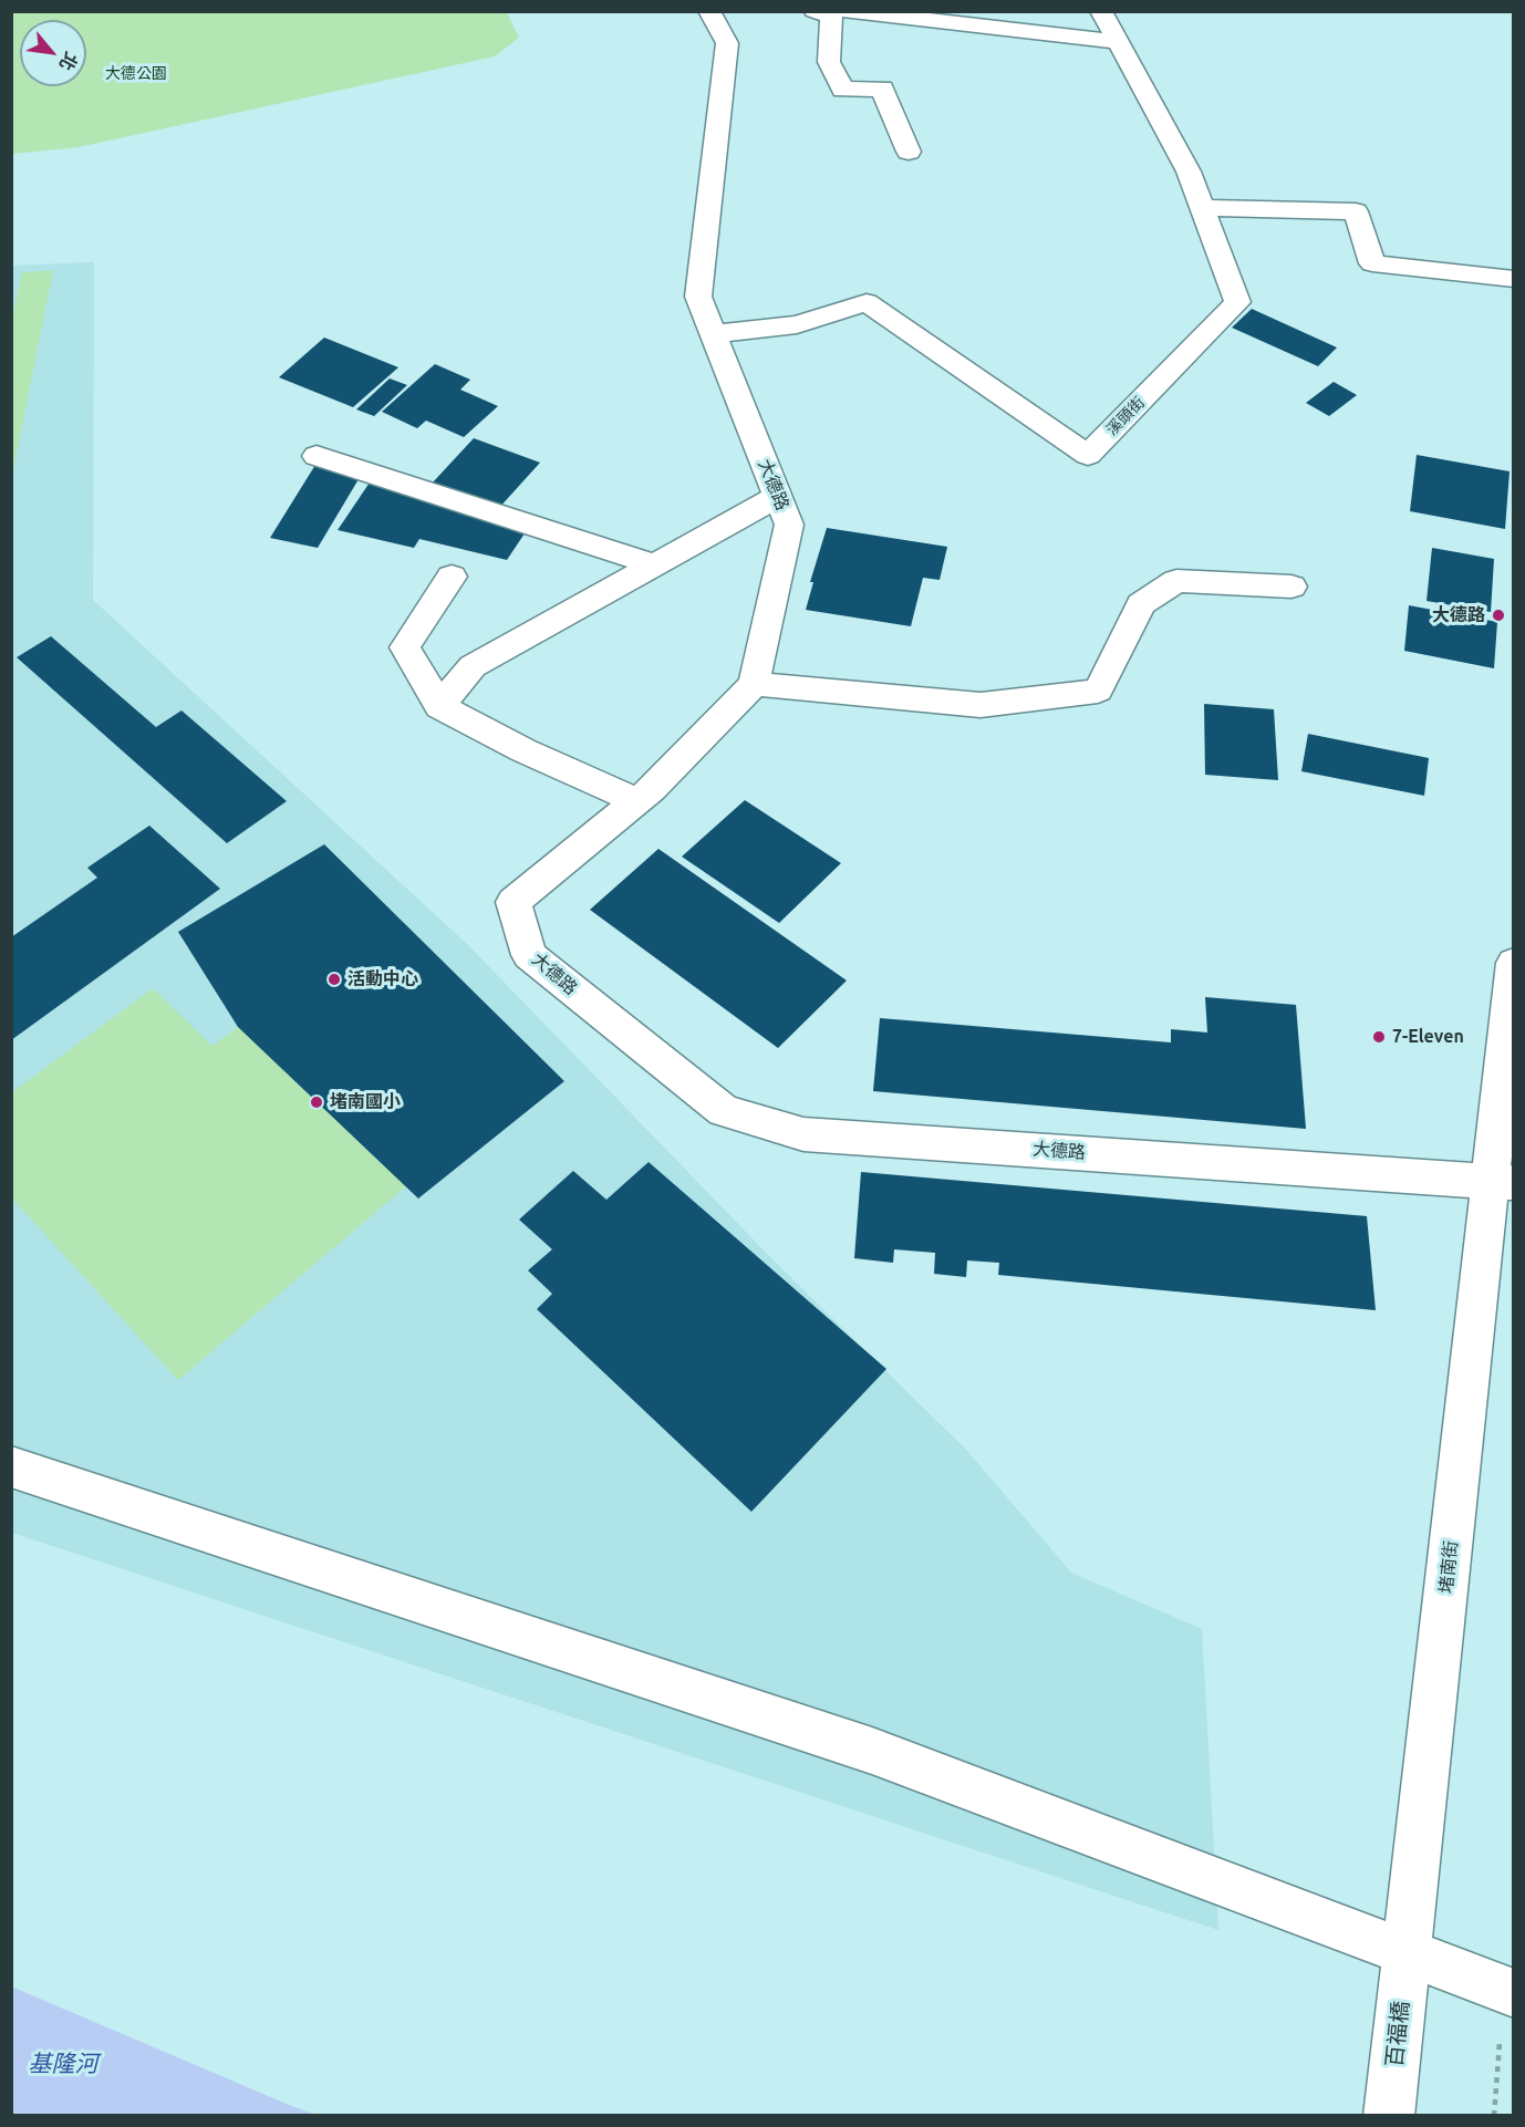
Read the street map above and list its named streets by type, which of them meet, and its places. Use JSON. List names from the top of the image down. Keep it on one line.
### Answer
{"streets":{"street":["溪頭街","大德路","堵南街","百福橋"]},"crossings":[["溪頭街","大德路"],["大德路","堵南街"],["堵南街","百福橋"]],"water":["基隆河"],"parks":["大德公園"],"places":["大德路","活動中心","7-Eleven","堵南國小"],"north":"bottom right"}
